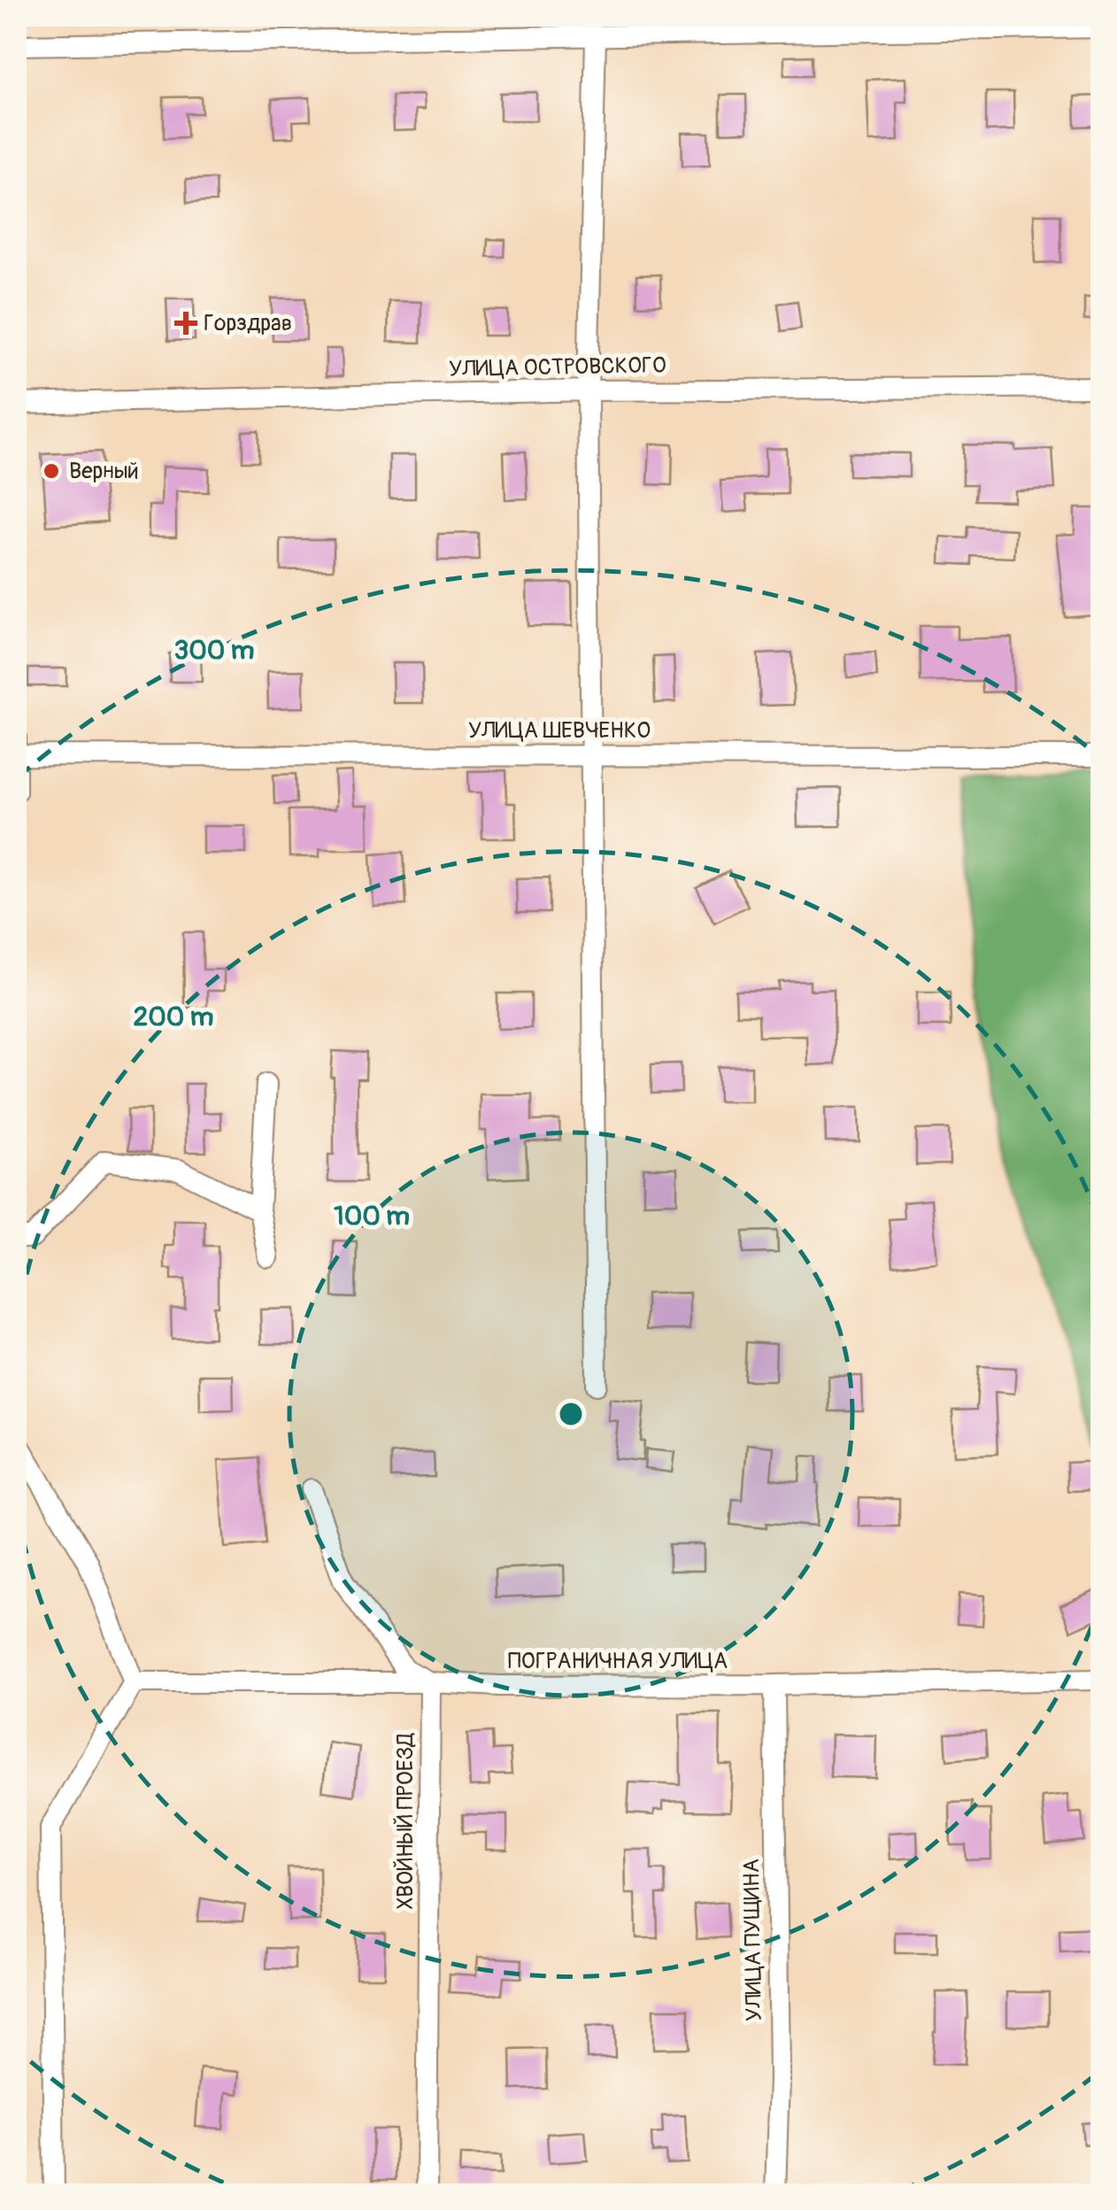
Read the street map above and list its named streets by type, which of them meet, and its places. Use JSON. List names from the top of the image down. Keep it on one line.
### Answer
{"streets":{"street":["УЛИЦА ОСТРОВСКОГО","УЛИЦА ШЕВЧЕНКО","ПОГРАНИЧНАЯ УЛИЦА","ХВОЙНЫЙ ПРОЕЗД","УЛИЦА ПУЩИНА"]},"crossings":[["ПОГРАНИЧНАЯ УЛИЦА","ХВОЙНЫЙ ПРОЕЗД"],["ПОГРАНИЧНАЯ УЛИЦА","УЛИЦА ПУЩИНА"]],"places":{"health":["Горздрав"],"other":["Верный"]},"rings":["300 m","200 m","100 m"]}
